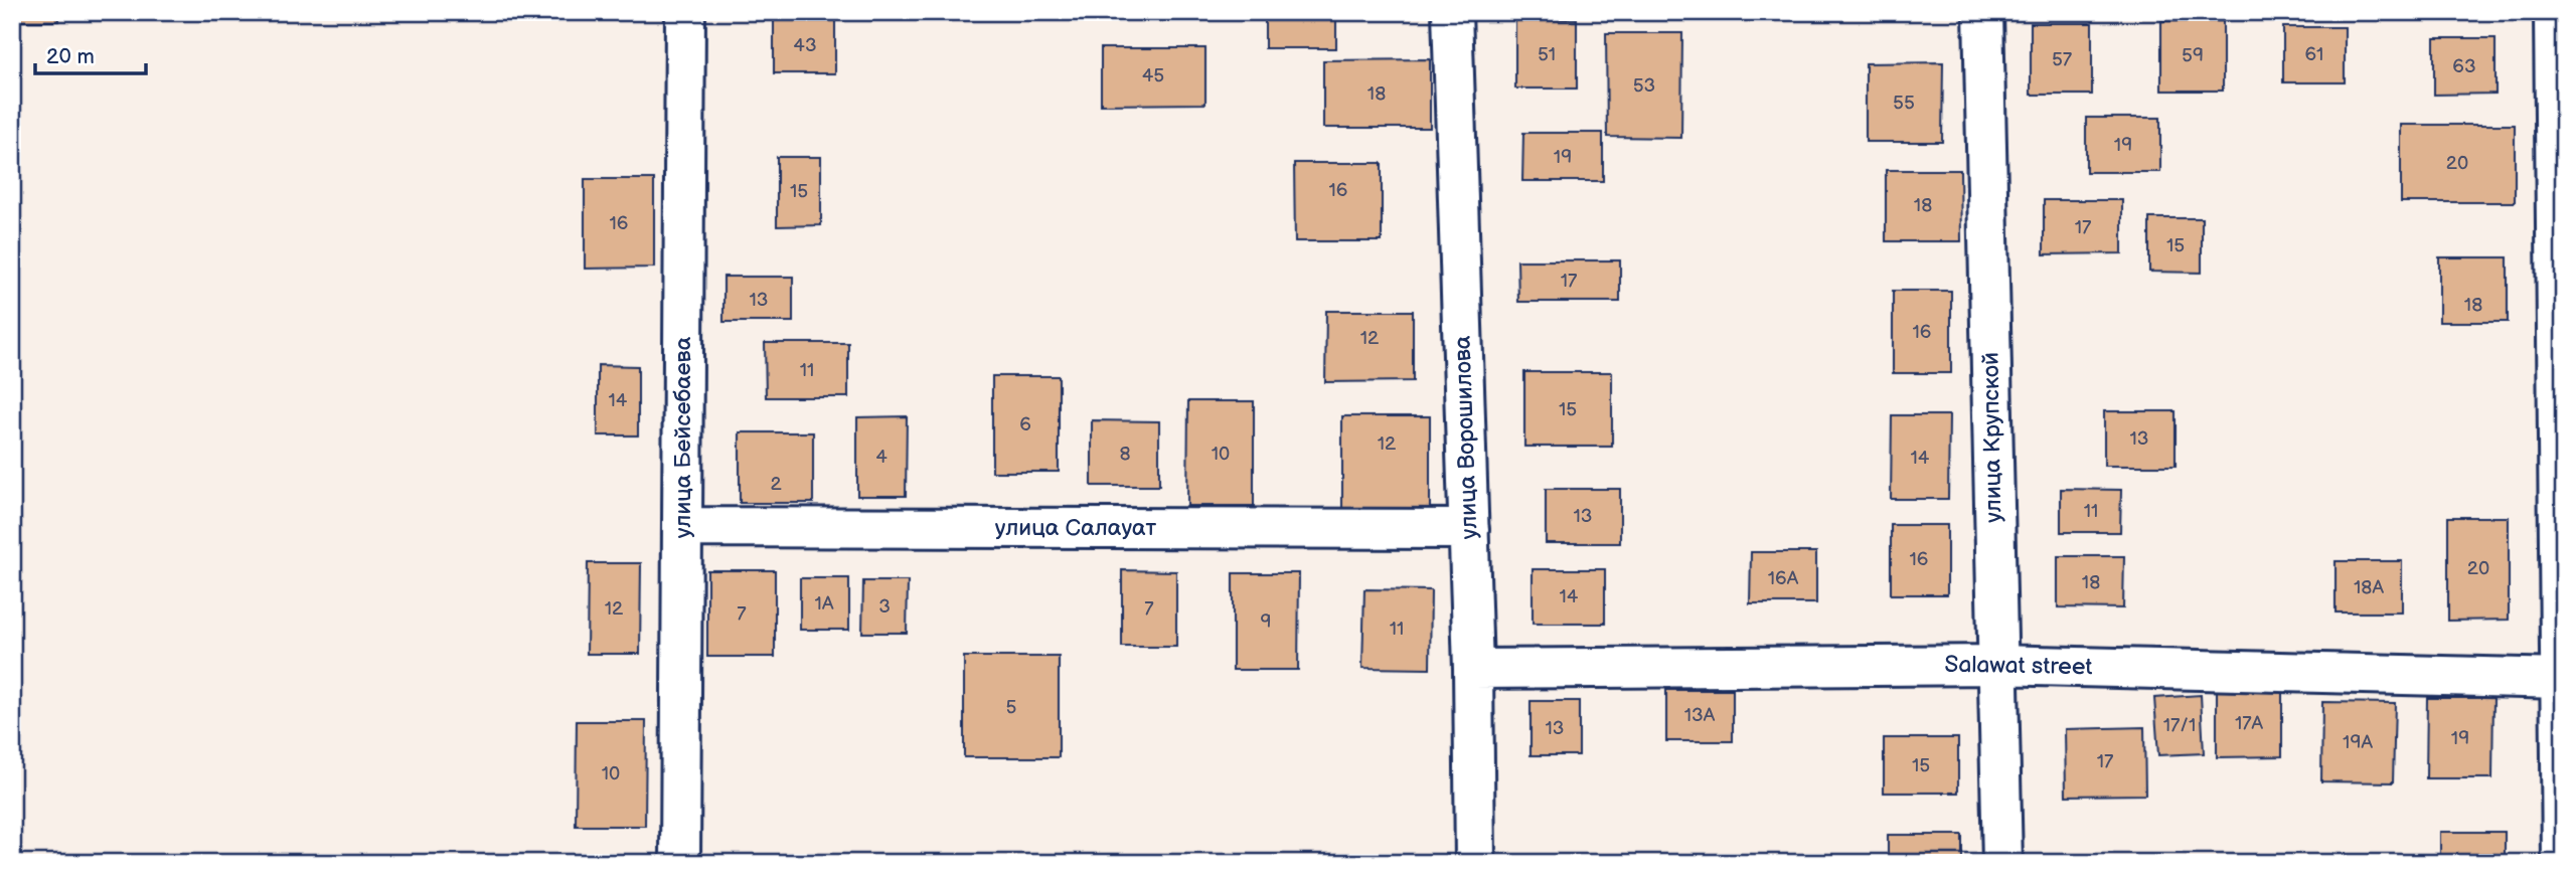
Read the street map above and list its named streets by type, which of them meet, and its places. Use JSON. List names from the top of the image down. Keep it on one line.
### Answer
{"streets":{"street":["улица Бейсебаева","улица Ворошилова","улица Крупской","улица Салауат","Salawat street"]},"crossings":[["улица Бейсебаева","улица Салауат"],["улица Ворошилова","улица Салауат"],["улица Ворошилова","Salawat street"],["улица Крупской","Salawat street"]],"house_numbers":["43","51","61","59","57","63","45","53","18","55","19","19","20","16","15","18","16","17","15","17","13","18","16","12","11","14","15","6","13","12","8","10","4","14","2","11","13","16","20","16А","18","18А","14","1А","3","12","7","7","9","11","5","13А","17А","17/1","13","19","19А","17","15","10"],"scale_bar":"20 m"}
